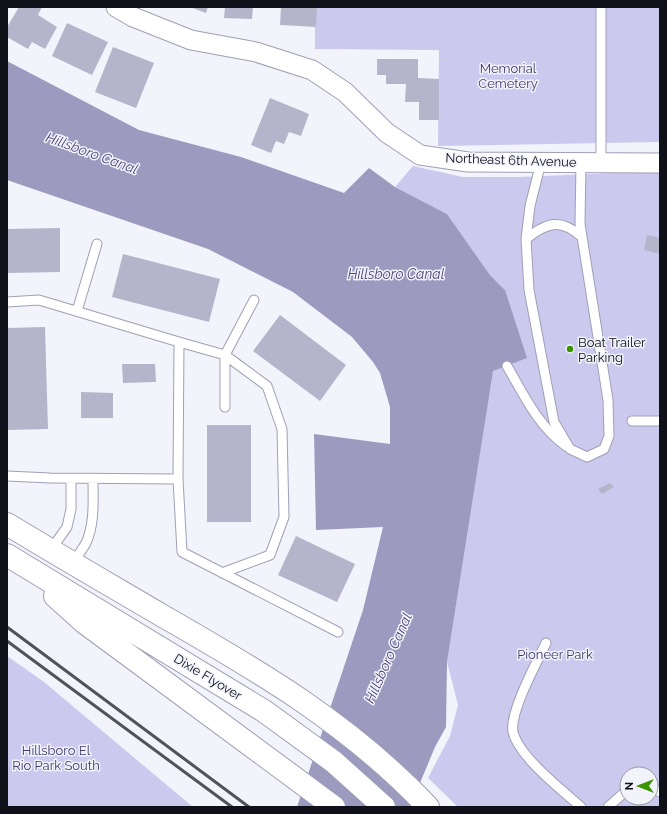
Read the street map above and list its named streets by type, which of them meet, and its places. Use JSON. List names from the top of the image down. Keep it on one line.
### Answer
{"streets":{"main road":["Dixie Flyover"],"street":["Northeast 6th Avenue"]},"water":["Hillsboro Canal"],"parks":["Memorial Cemetery","Pioneer Park","Hillsboro El Rio Park South"],"places":["Boat Trailer Parking"],"north":"left"}
